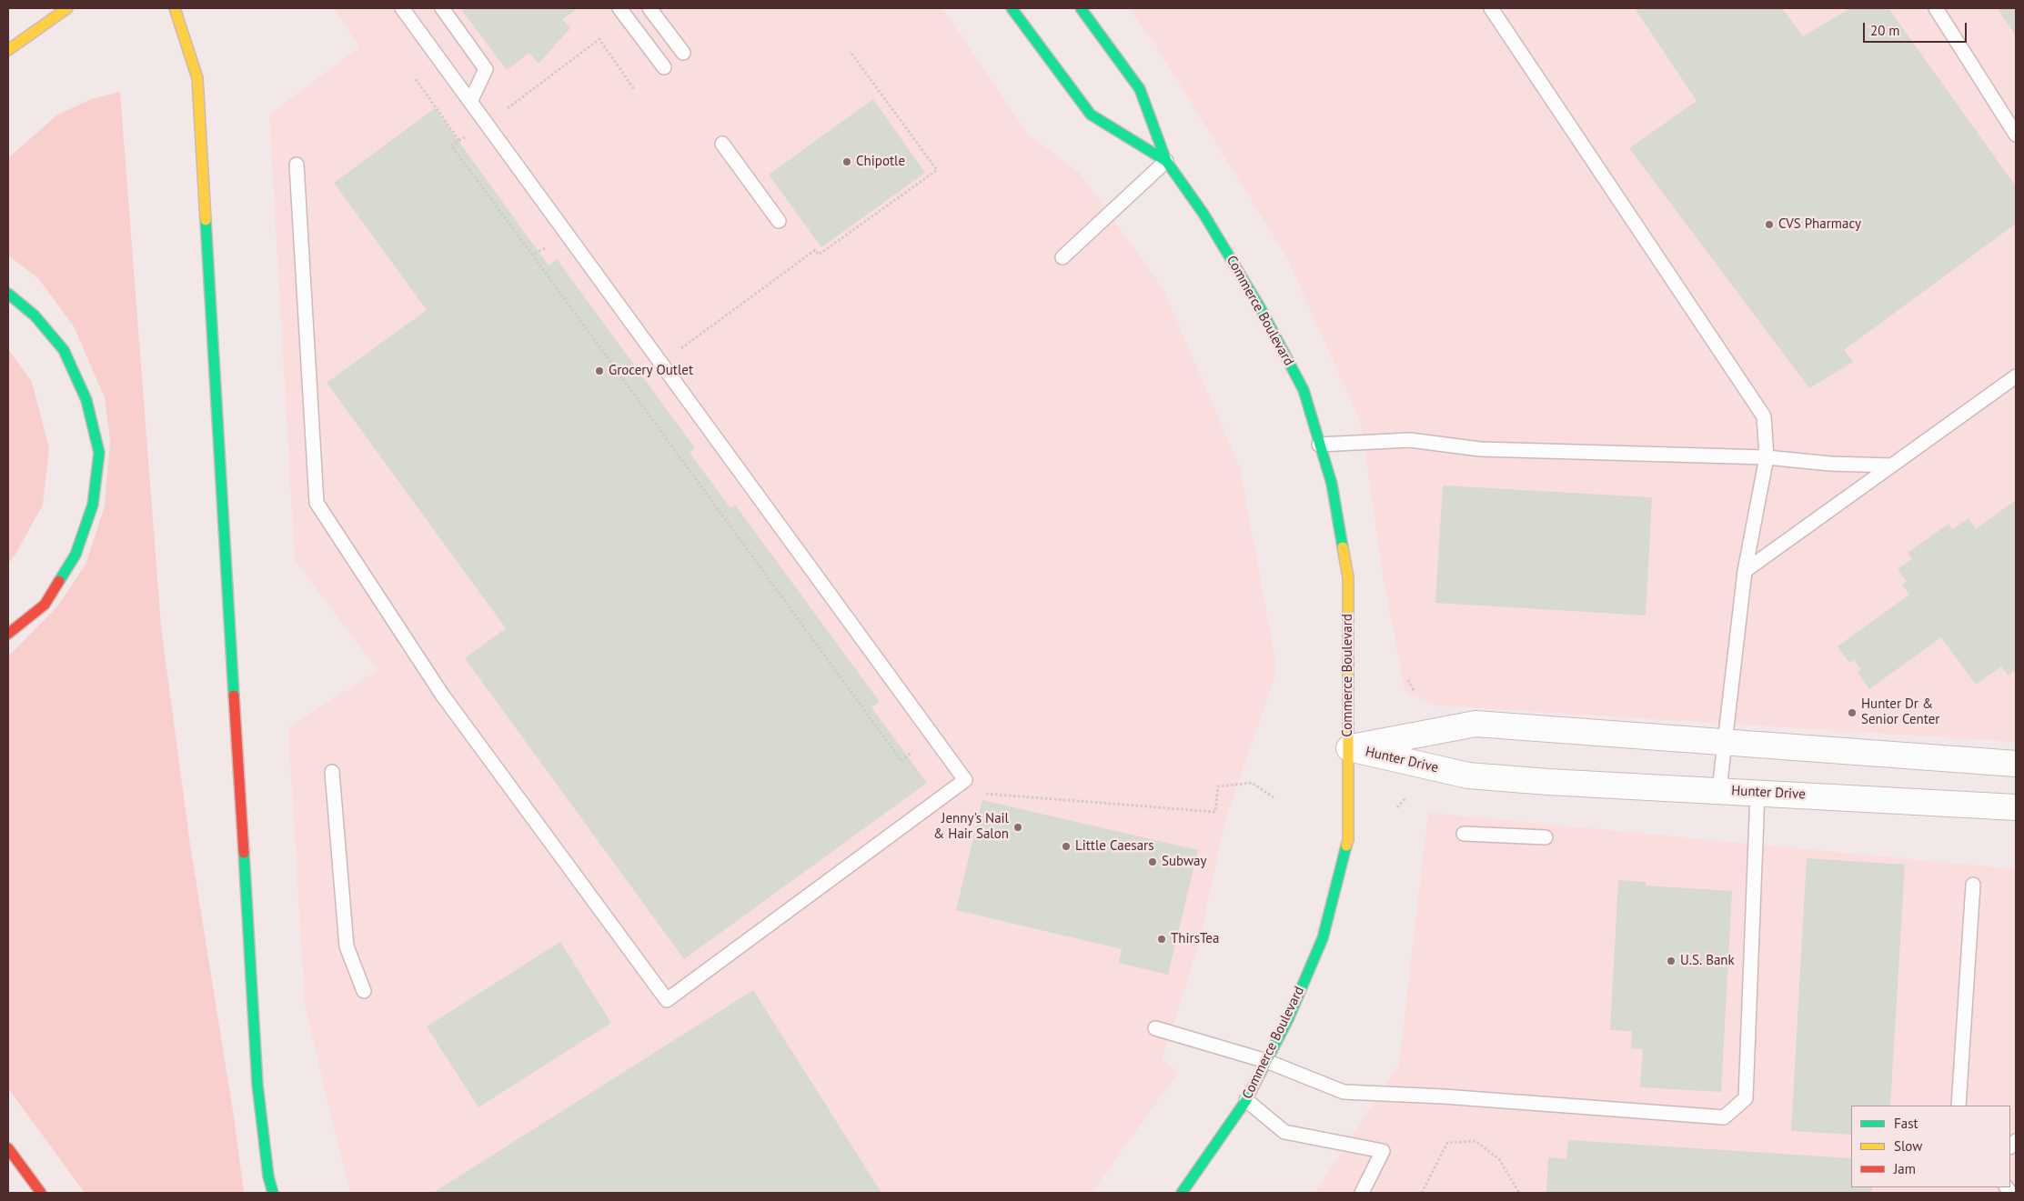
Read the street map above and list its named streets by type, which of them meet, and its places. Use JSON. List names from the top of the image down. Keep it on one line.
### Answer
{"streets":{"main road":["Commerce Boulevard"],"street":["Hunter Drive"]},"crossings":[["Commerce Boulevard","Hunter Drive"]],"places":["Chipotle","CVS Pharmacy","Grocery Outlet","Hunter Dr & Senior Center","Jenny's Nail & Hair Salon","Little Caesars","Subway","ThirsTea","U.S. Bank"],"legend":["Fast","Slow","Jam"],"scale_bar":"20 m"}
